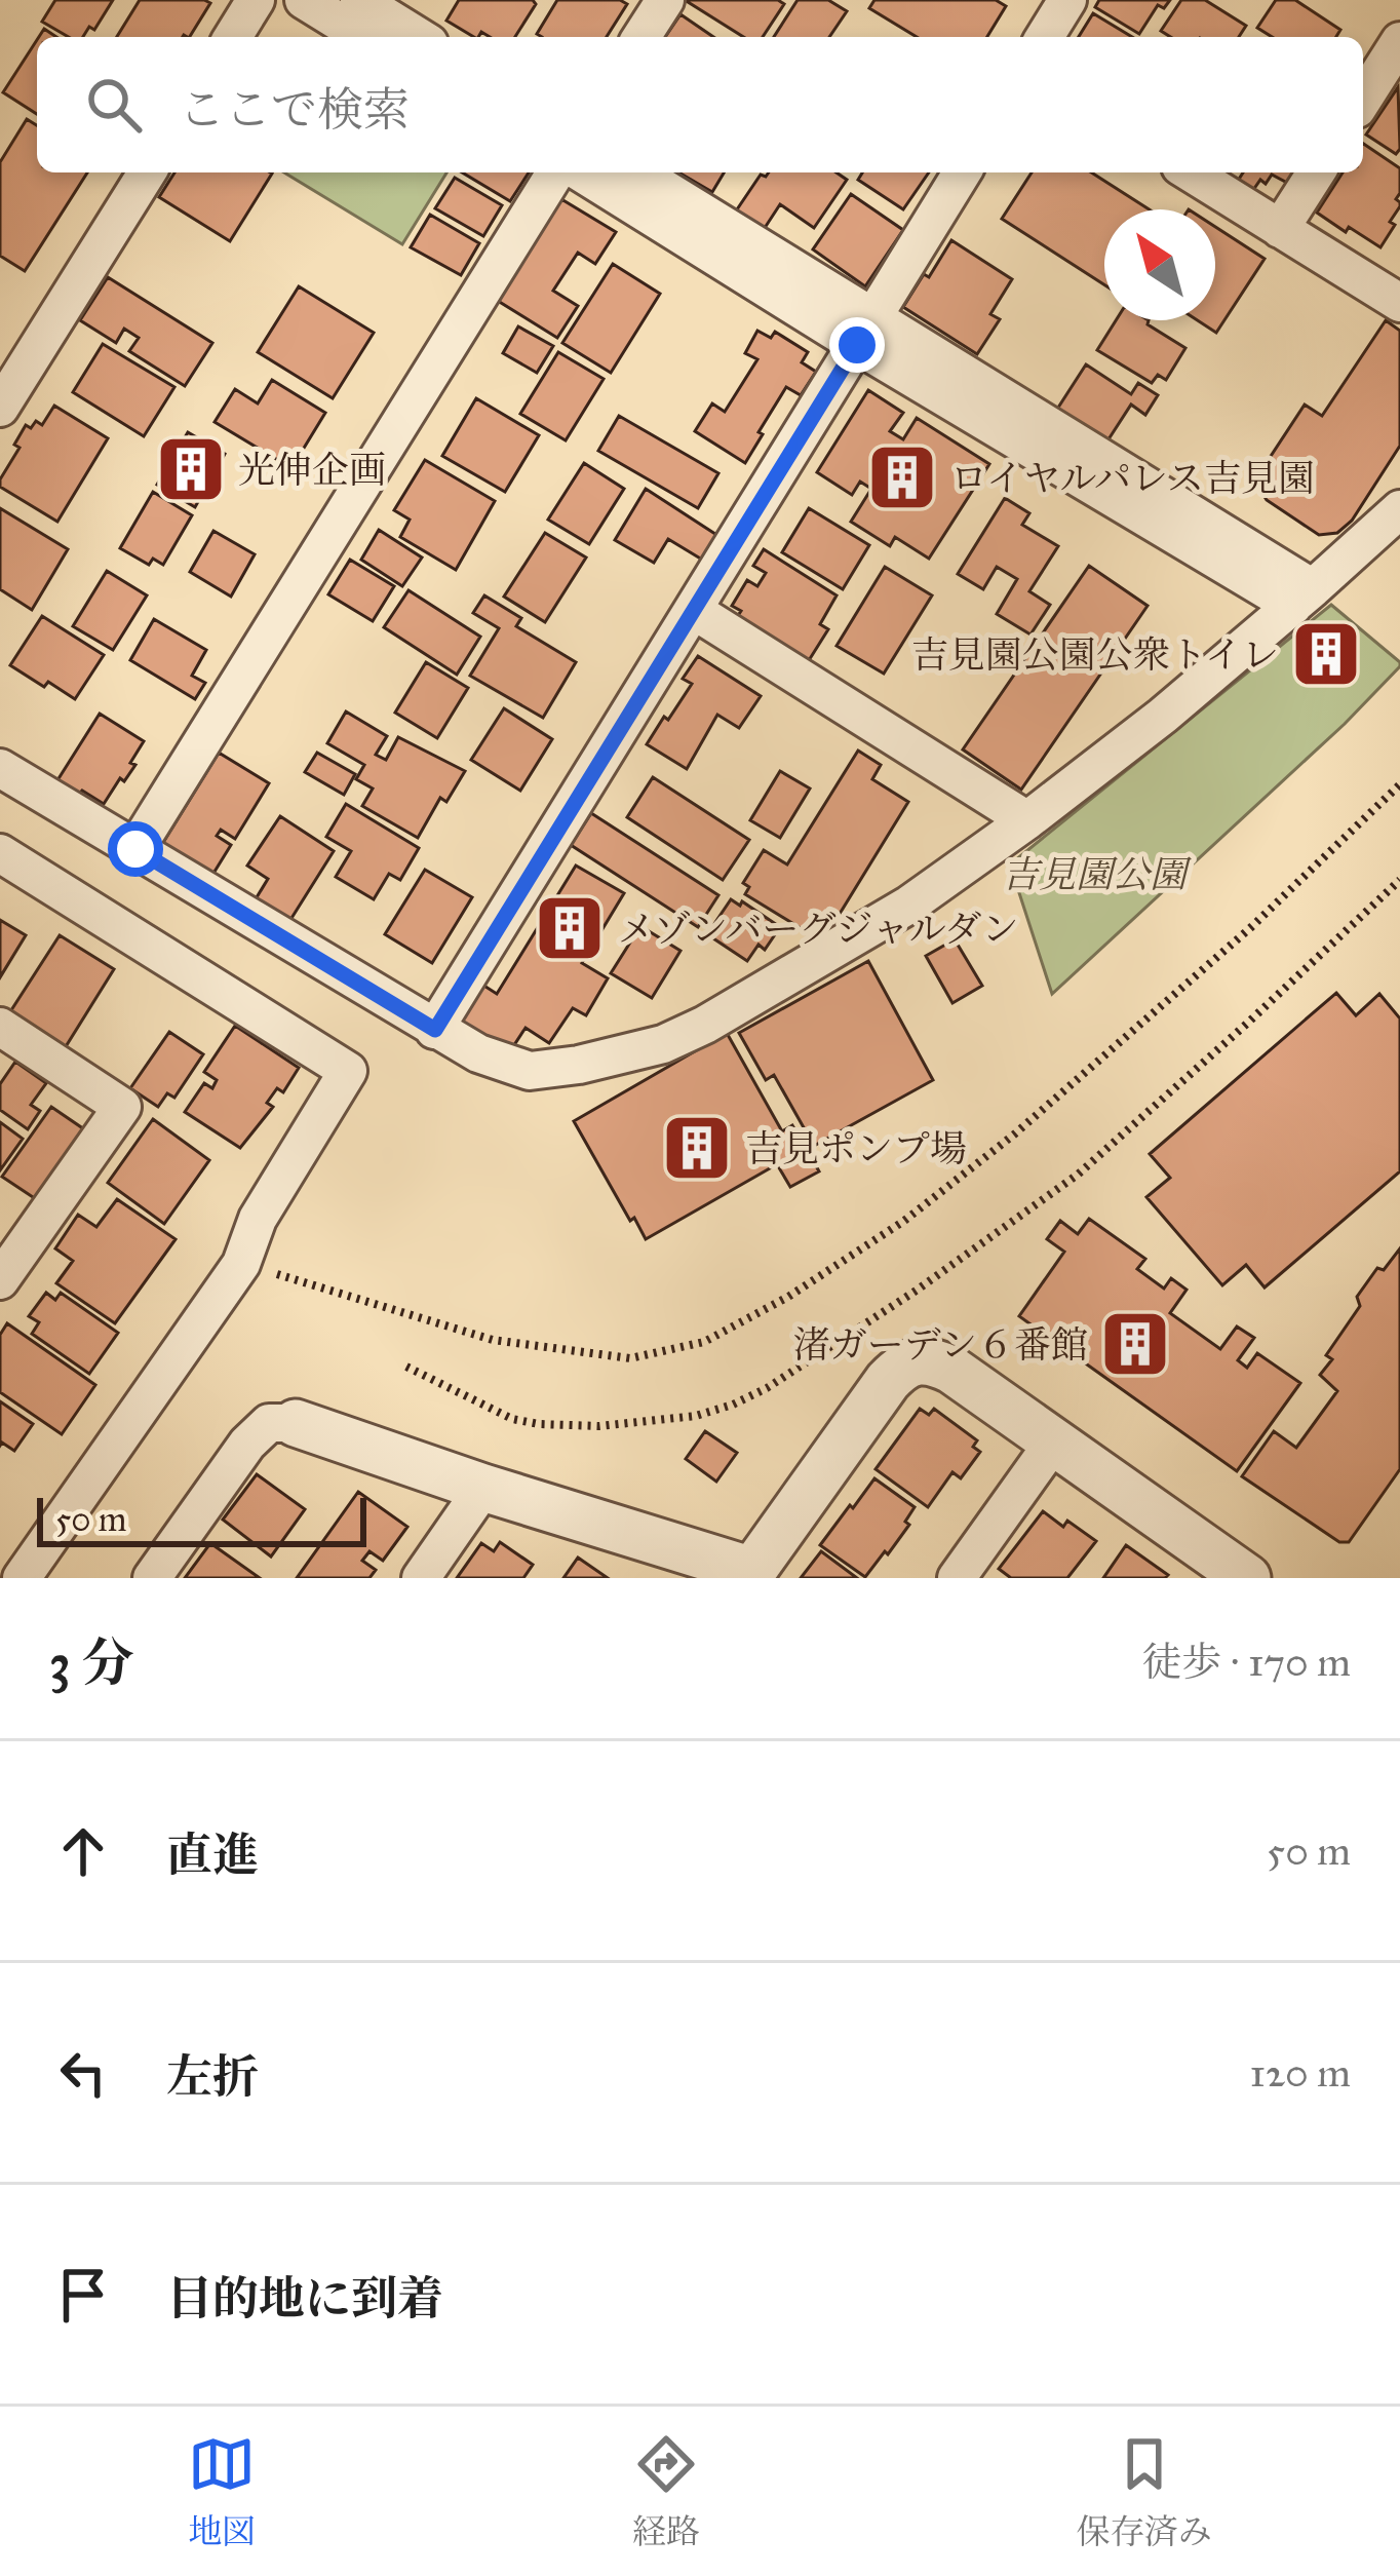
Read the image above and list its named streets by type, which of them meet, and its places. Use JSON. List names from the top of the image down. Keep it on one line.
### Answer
{"parks":["吉見園公園"],"places":{"building":["光伸企画","ロイヤルパレス吉見園","吉見園公園公衆トイレ","メゾンバーグジャルダン","吉見ポンプ場","渚ガーデン６番館"]},"scale_bar":"50 m","north":"top left","page":{"search":"ここで検索","scale":"50 m","heading":["3 分","徒歩 · 170 m"],"list":[["直進","50 m"],["左折","120 m"],"目的地に到着"],"nav":["地図","経路","保存済み"]}}
